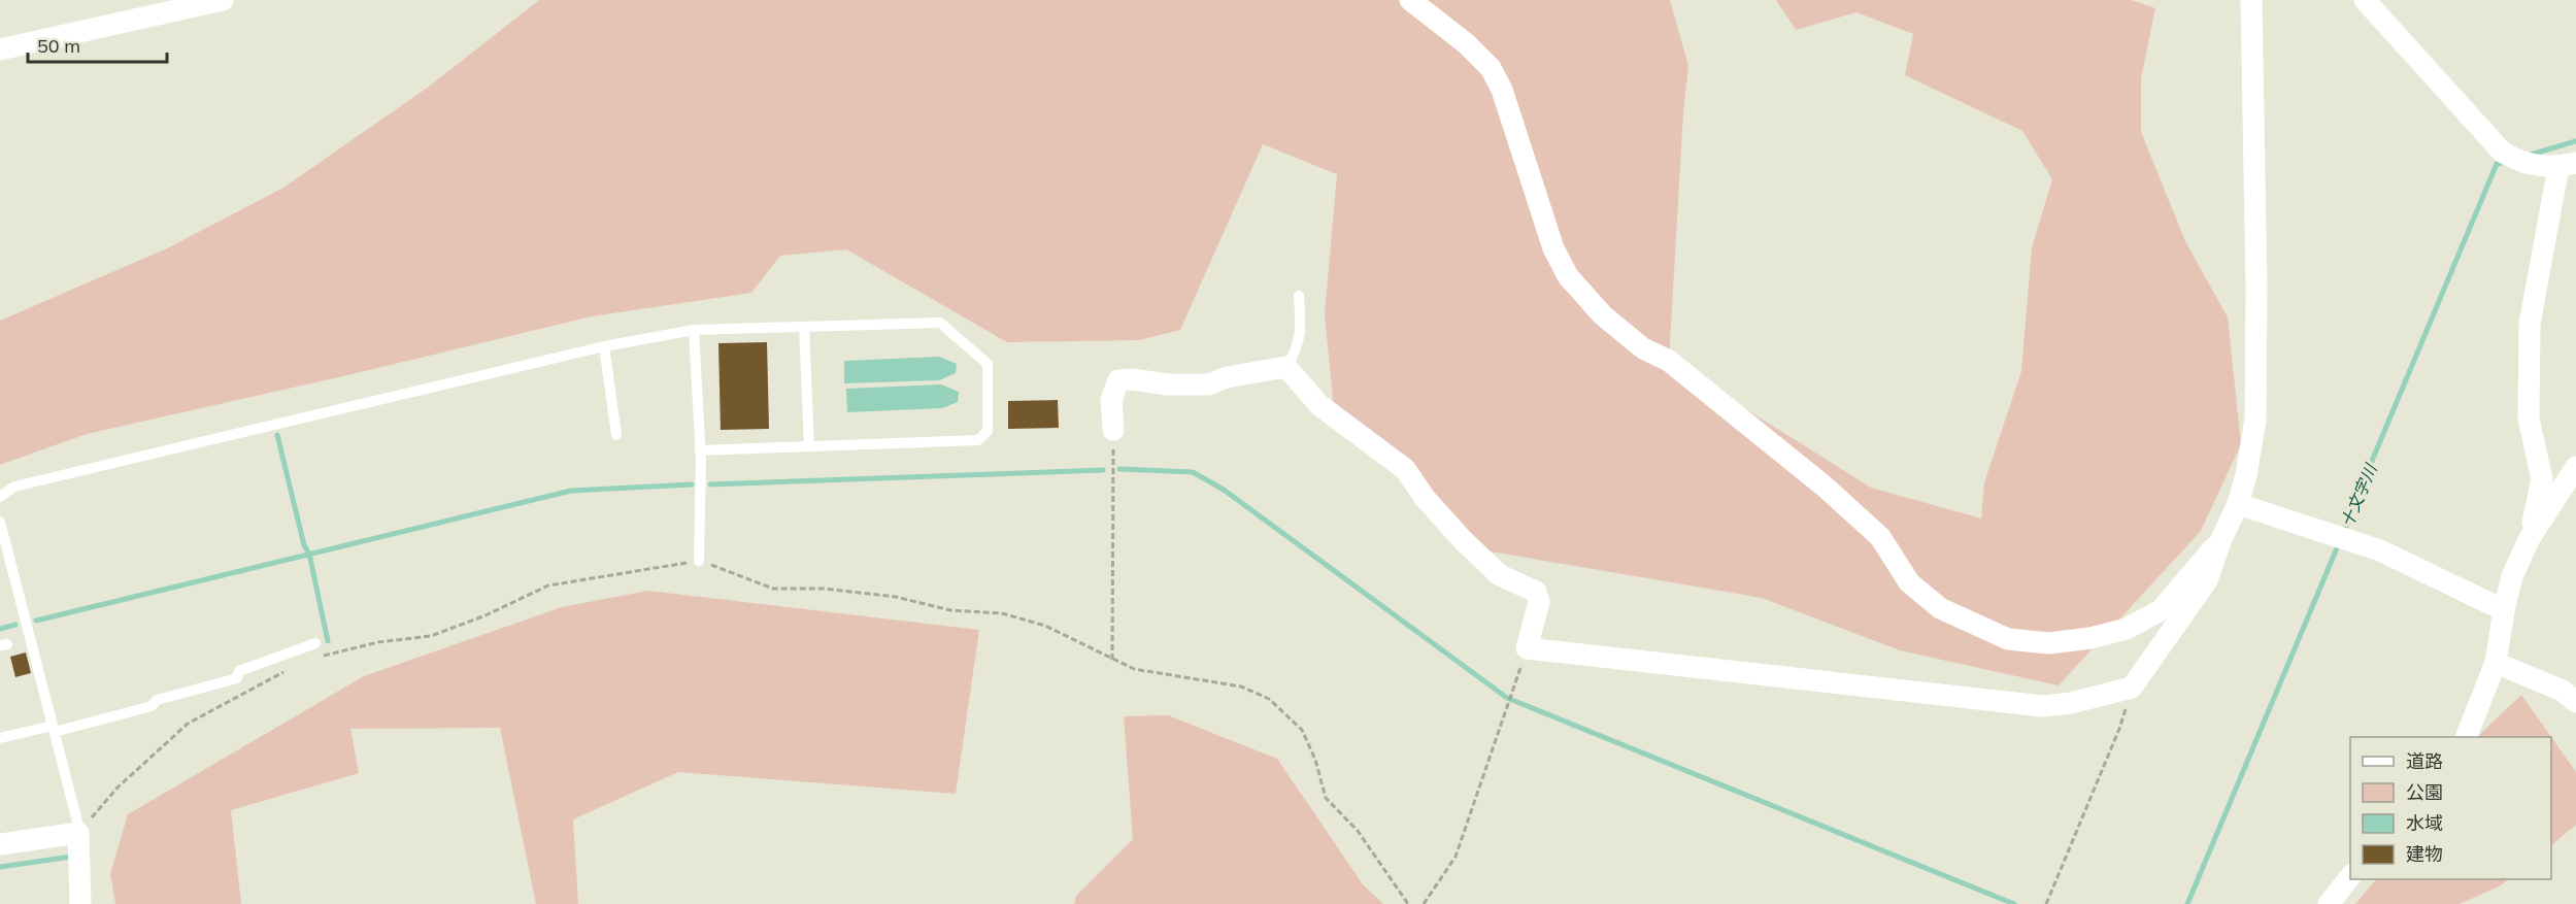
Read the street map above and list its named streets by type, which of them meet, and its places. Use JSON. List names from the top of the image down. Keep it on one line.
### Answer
{"water":["十文字川"],"legend":["道路","公園","水域","建物"],"scale_bar":"50 m"}
